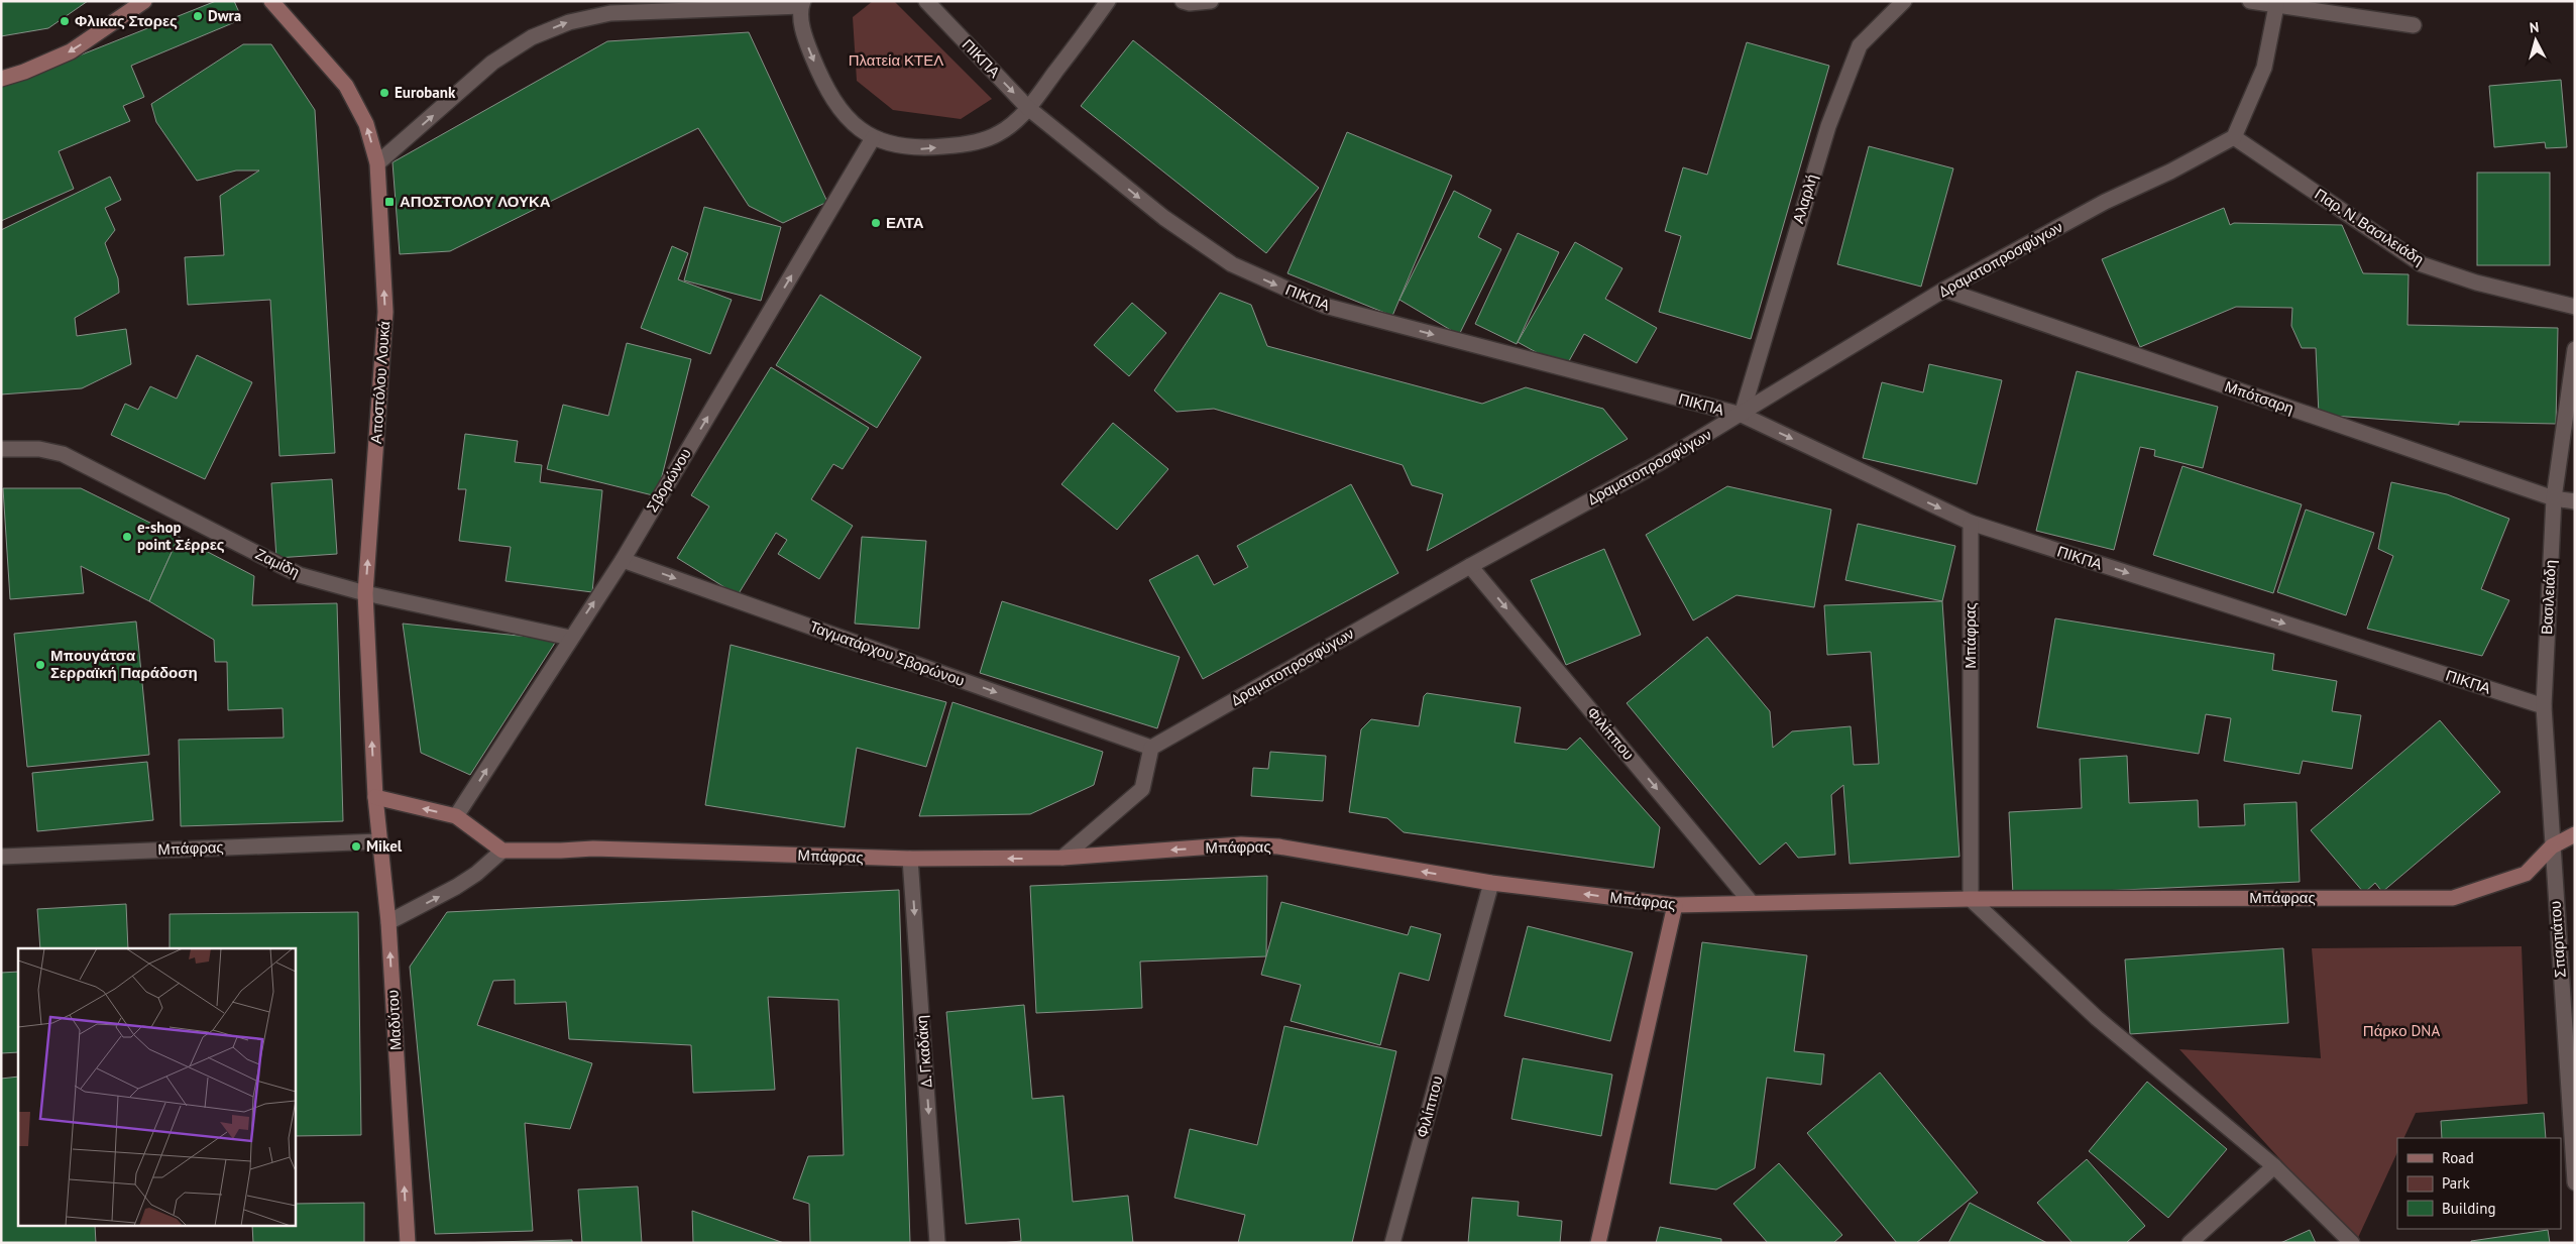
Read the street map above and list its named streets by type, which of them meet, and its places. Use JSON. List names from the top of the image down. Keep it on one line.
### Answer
{"streets":{"street":["ΠΙΚΠΑ","Αλαρλή","Παρ. Ν. Βασιλειάδη","Δραματοπροσφύγων","Αποστόλου Λουκά","Μπότσαρη","Σβορώνου","Ζαμίδη","Βασιλειάδη","Μπάφρας","Ταγματάρχου Σβορώνου","Φιλίππου","Σπαρτιάτου","Μαδύτου","Δ. Γκαδάκη"]},"crossings":[["ΠΙΚΠΑ","Αλαρλή"],["ΠΙΚΠΑ","Δραματοπροσφύγων"],["ΠΙΚΠΑ","Βασιλειάδη"],["ΠΙΚΠΑ","Μπάφρας"],["Αλαρλή","Δραματοπροσφύγων"],["Παρ. Ν. Βασιλειάδη","Δραματοπροσφύγων"],["Δραματοπροσφύγων","Μπότσαρη"],["Δραματοπροσφύγων","Ταγματάρχου Σβορώνου"],["Δραματοπροσφύγων","Φιλίππου"],["Αποστόλου Λουκά","Ζαμίδη"],["Αποστόλου Λουκά","Μαδύτου"],["Μπότσαρη","Βασιλειάδη"],["Σβορώνου","Ζαμίδη"],["Σβορώνου","Ταγματάρχου Σβορώνου"],["Βασιλειάδη","Μπάφρας"],["Βασιλειάδη","Σπαρτιάτου"],["Μπάφρας","Φιλίππου"],["Μπάφρας","Σπαρτιάτου"],["Μπάφρας","Μαδύτου"],["Μπάφρας","Δ. Γκαδάκη"]],"one_way":["ΠΙΚΠΑ","Αποστόλου Λουκά","Σβορώνου","Ταγματάρχου Σβορώνου","Φιλίππου","Μαδύτου","Δ. Γκαδάκη"],"parks":["Πλατεία ΚΤΕΛ","Πάρκο DNA"],"places":{"other":["Dwra","Φλικας Στορες","Eurobank","ΕΛΤΑ","e-shop point Σέρρες","Μπουγάτσα Σερραϊκή Παράδοση","Mikel"],"transit":["ΑΠΟΣΤΟΛΟΥ ΛΟΥΚΑ"]},"legend":["Road","Park","Building"],"north":"top"}
